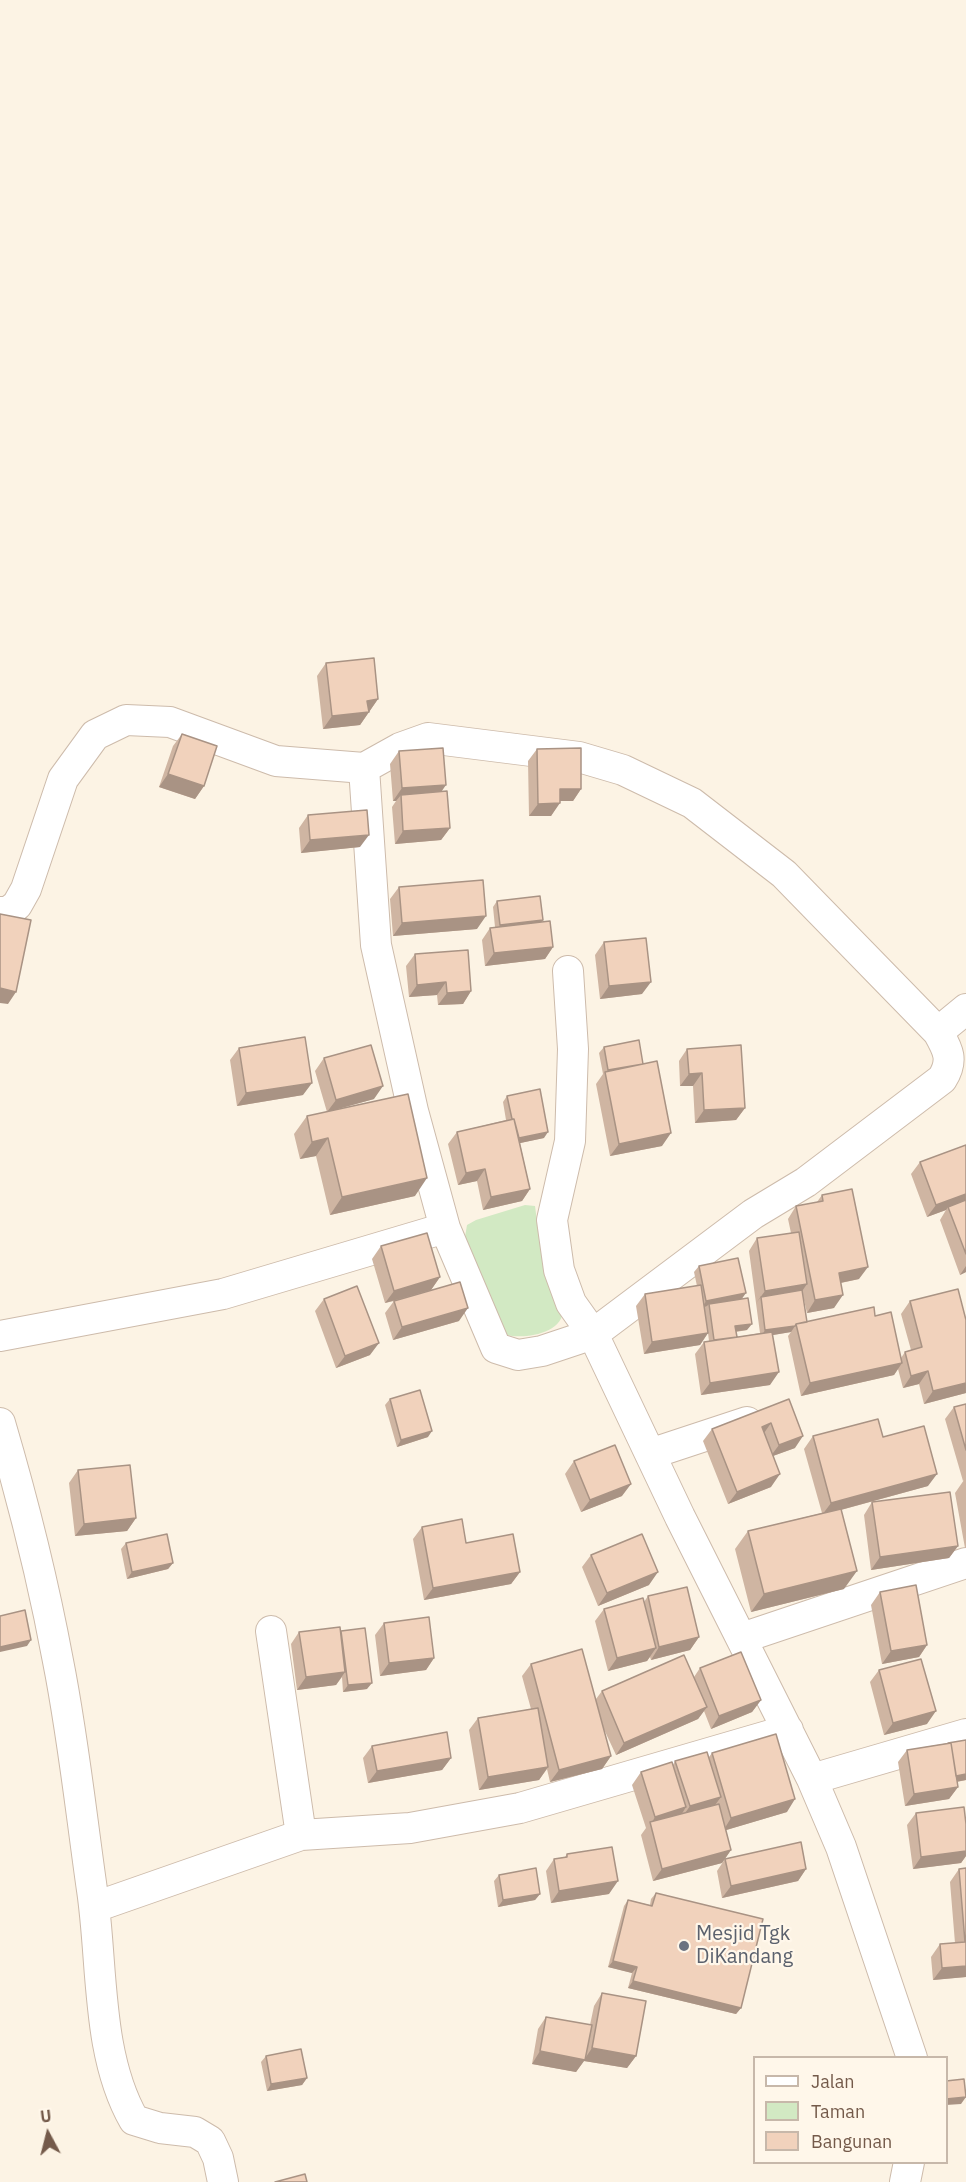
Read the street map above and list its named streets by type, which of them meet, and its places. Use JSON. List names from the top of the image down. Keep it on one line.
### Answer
{"places":["Mesjid Tgk DiKandang"],"legend":["Jalan","Taman","Bangunan"],"north":"top"}
